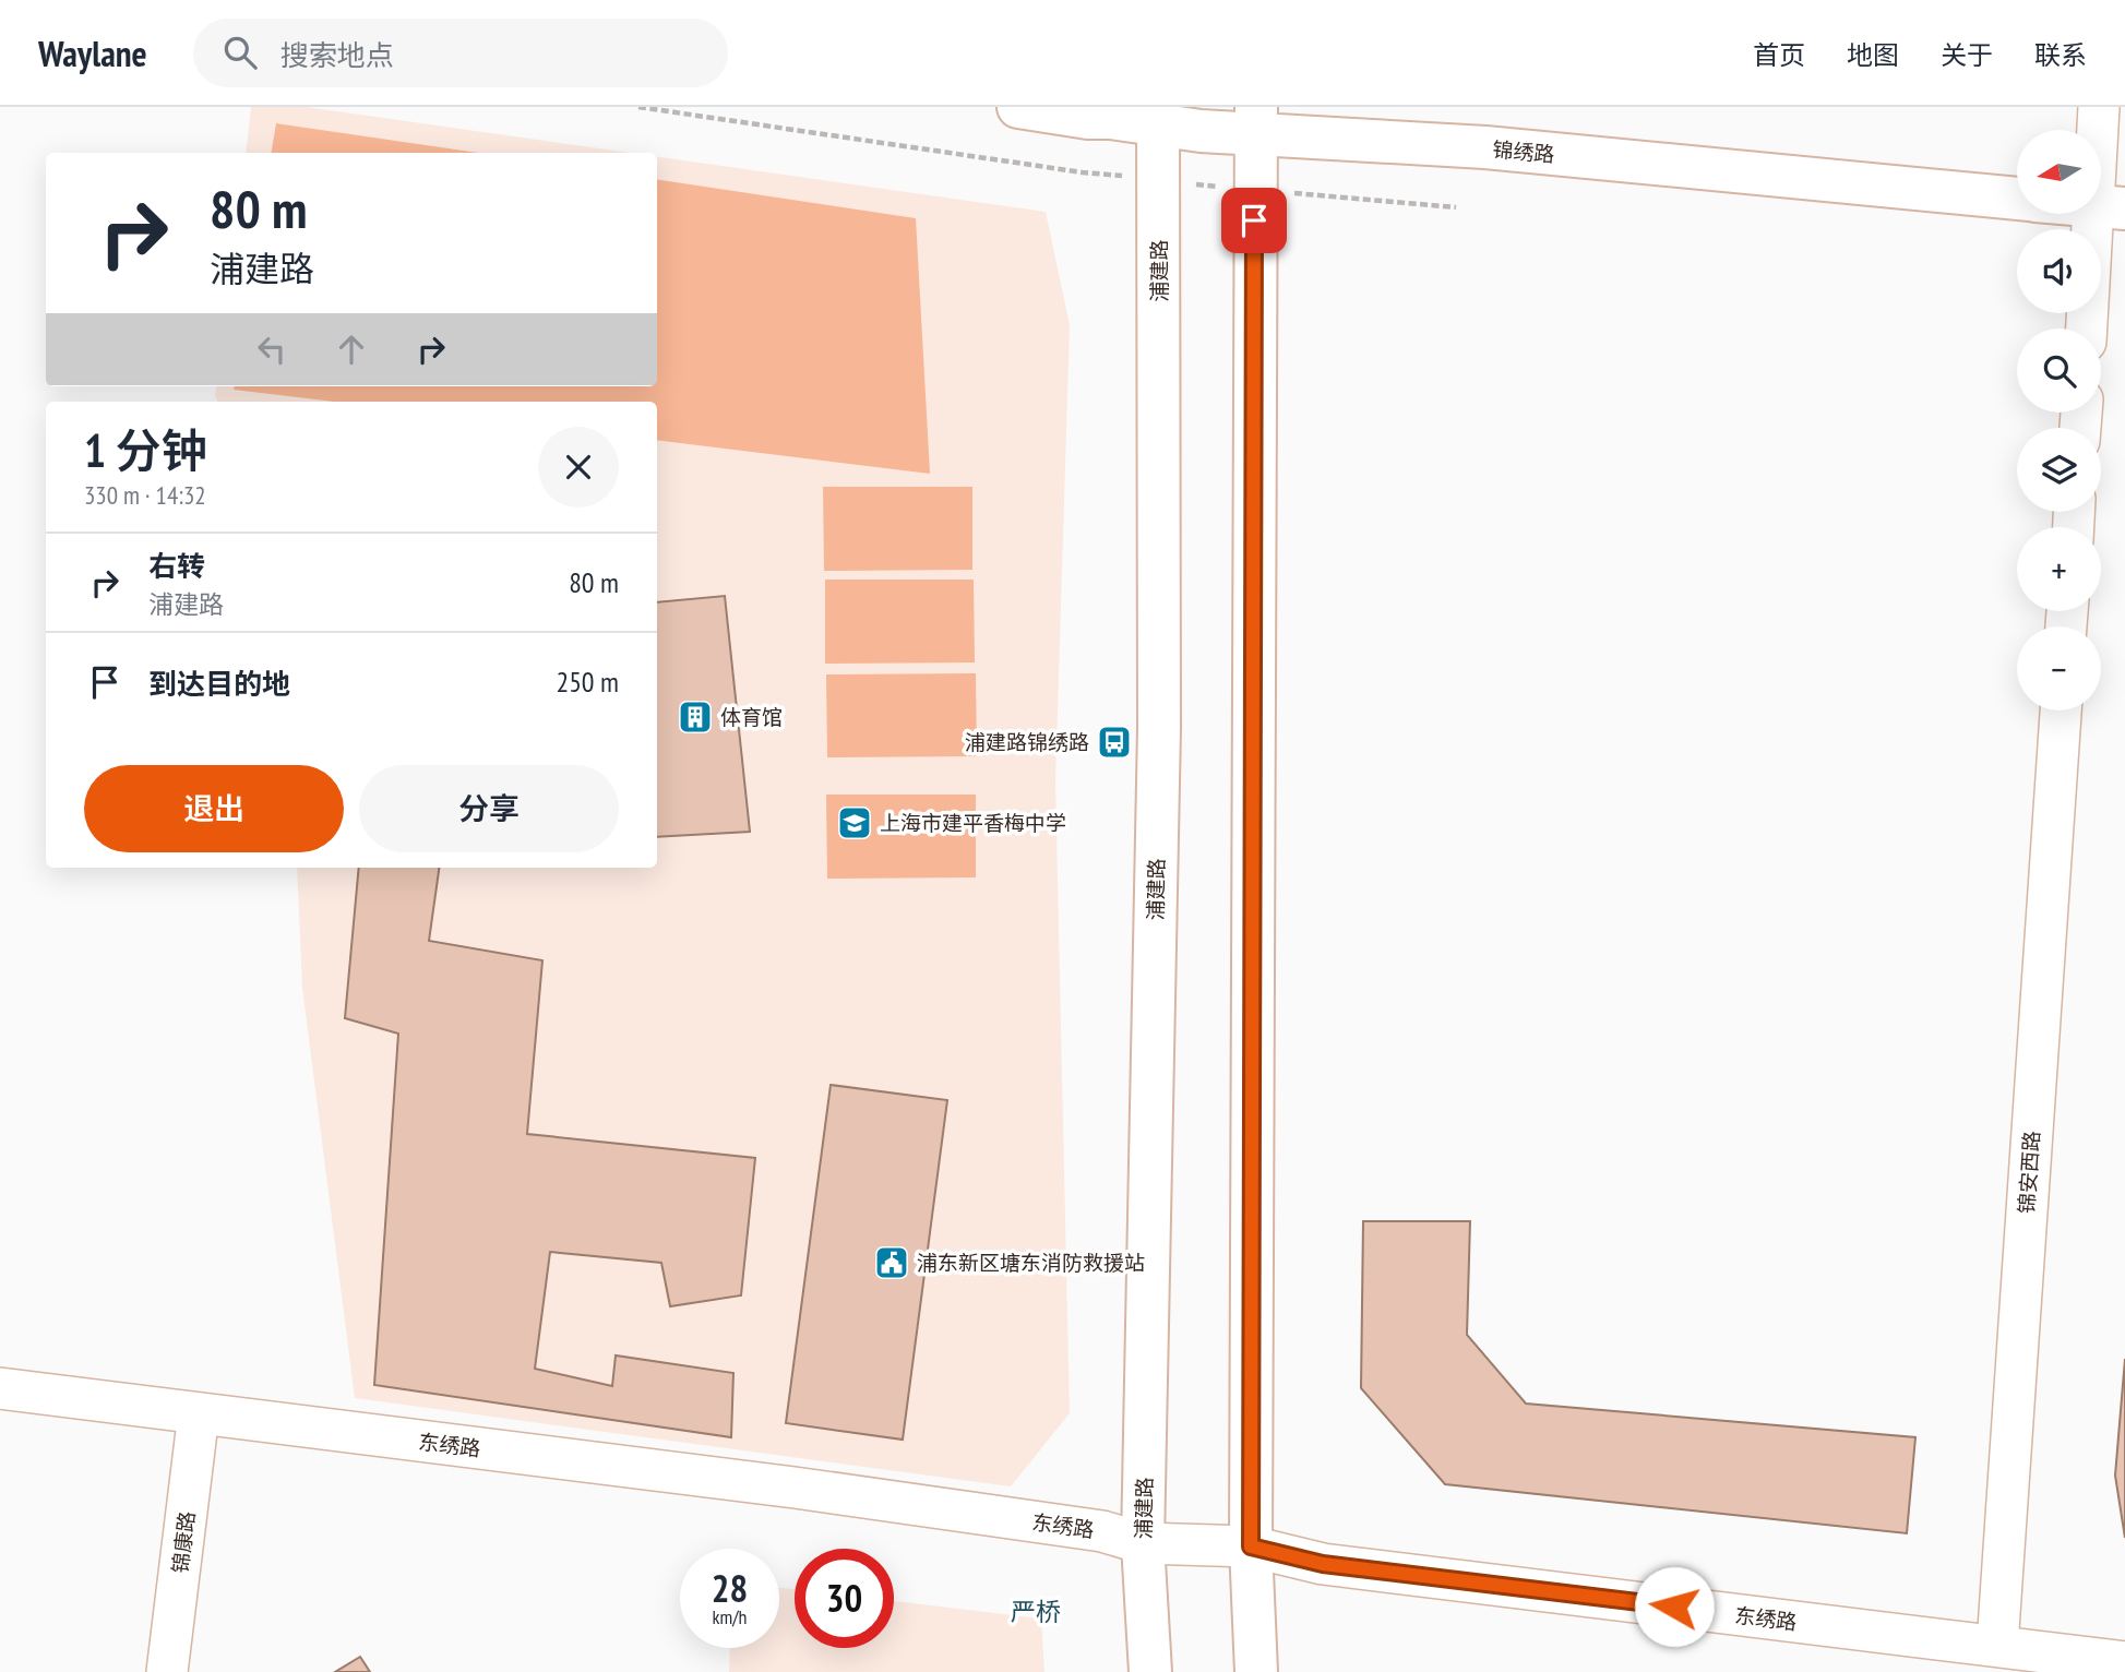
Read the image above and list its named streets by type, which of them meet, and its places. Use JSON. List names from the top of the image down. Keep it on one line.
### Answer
{"streets":{"main road":["锦绣路","浦建路"],"street":["锦安西路","东绣路","锦康路"]},"crossings":[["锦绣路","浦建路"],["浦建路","东绣路"],["锦安西路","东绣路"],["东绣路","锦康路"]],"districts":["严桥"],"places":{"building":["体育馆"],"bus stop":["浦建路锦绣路"],"school or university":["上海市建平香梅中学"],"public building":["浦东新区塘东消防救援站"]},"north":"left","page":{"header":"Waylane","search":"搜索地点","nav":["首页","地图","关于","联系"],"map_buttons":["+","−"],"turn":["80 m","浦建路"],"heading":["1 分钟","330 m · 14:32"],"list":[{"name":"右转","note":"浦建路","value":"80 m"},{"name":"到达目的地","value":"250 m"}],"buttons":["退出","分享"],"speed":"28 km/h","limit":"30"}}
